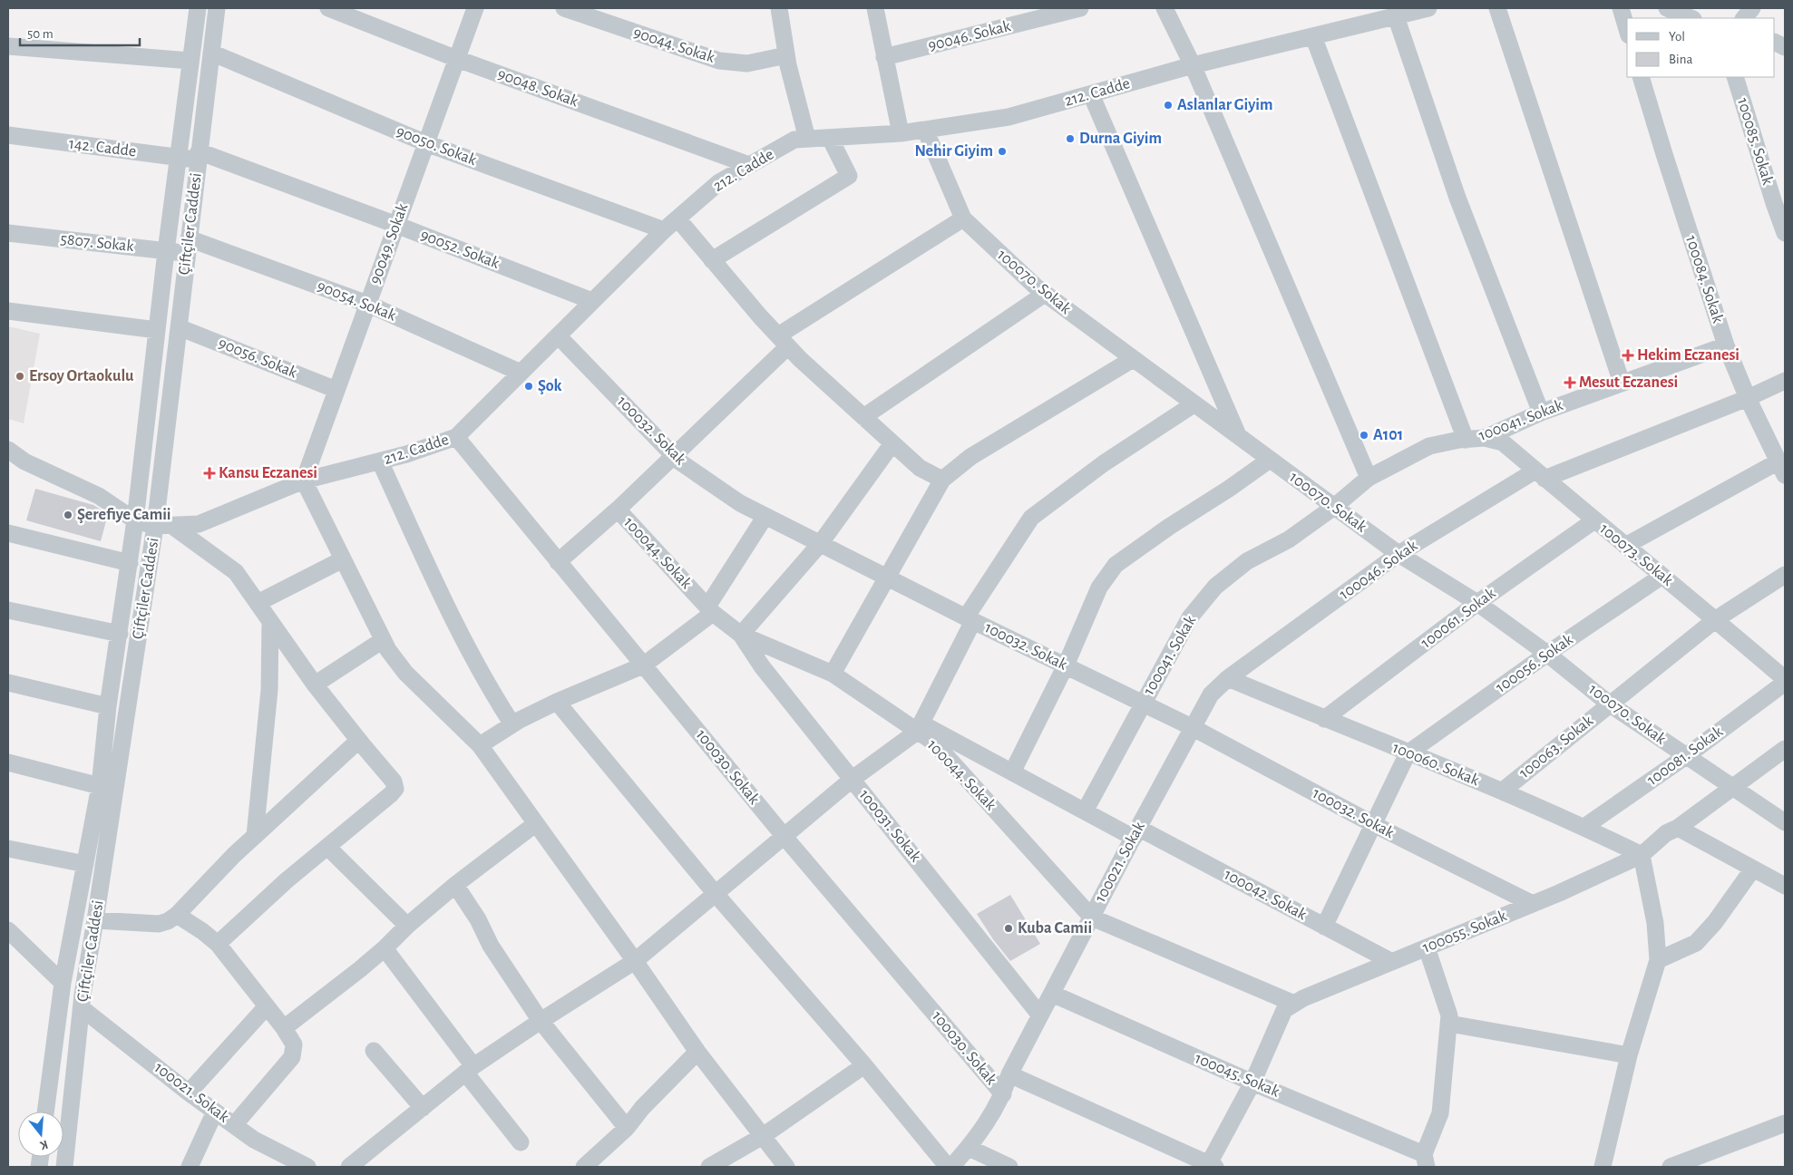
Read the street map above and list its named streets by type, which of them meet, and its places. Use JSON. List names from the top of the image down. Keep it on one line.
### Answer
{"streets":{"street":["90046. Sokak","90044. Sokak","90048. Sokak","212. Cadde","100085. Sokak","90050. Sokak","142. Cadde","Çiftçiler Caddesi","5807. Sokak","90049. Sokak","90052. Sokak","100084. Sokak","100070. Sokak","90054. Sokak","90056. Sokak","100041. Sokak","100032. Sokak","100044. Sokak","100073. Sokak","100046. Sokak","100061. Sokak","100056. Sokak","100063. Sokak","100081. Sokak","100060. Sokak","100030. Sokak","100031. Sokak","100021. Sokak","100042. Sokak","100055. Sokak","100045. Sokak"]},"crossings":[["90048. Sokak","212. Cadde"],["90048. Sokak","90049. Sokak"],["212. Cadde","90050. Sokak"],["212. Cadde","Çiftçiler Caddesi"],["212. Cadde","90049. Sokak"],["212. Cadde","90052. Sokak"],["212. Cadde","100070. Sokak"],["212. Cadde","90054. Sokak"],["212. Cadde","100032. Sokak"],["212. Cadde","100030. Sokak"],["90050. Sokak","Çiftçiler Caddesi"],["90050. Sokak","90049. Sokak"],["142. Cadde","Çiftçiler Caddesi"],["142. Cadde","90052. Sokak"],["Çiftçiler Caddesi","5807. Sokak"],["Çiftçiler Caddesi","90052. Sokak"],["Çiftçiler Caddesi","90054. Sokak"],["Çiftçiler Caddesi","90056. Sokak"],["Çiftçiler Caddesi","100021. Sokak"],["5807. Sokak","90054. Sokak"],["90049. Sokak","90052. Sokak"],["90049. Sokak","90054. Sokak"],["90049. Sokak","90056. Sokak"],["100084. Sokak","100041. Sokak"],["100084. Sokak","100046. Sokak"],["100070. Sokak","100041. Sokak"],["100070. Sokak","100046. Sokak"],["100070. Sokak","100061. Sokak"],["100070. Sokak","100056. Sokak"],["100070. Sokak","100063. Sokak"],["100070. Sokak","100081. Sokak"],["100070. Sokak","100055. Sokak"],["100041. Sokak","100032. Sokak"],["100041. Sokak","100073. Sokak"],["100041. Sokak","100042. Sokak"],["100032. Sokak","100021. Sokak"],["100032. Sokak","100055. Sokak"],["100044. Sokak","100031. Sokak"],["100044. Sokak","100021. Sokak"],["100044. Sokak","100042. Sokak"],["100044. Sokak","100055. Sokak"],["100073. Sokak","100046. Sokak"],["100073. Sokak","100061. Sokak"],["100073. Sokak","100056. Sokak"],["100073. Sokak","100063. Sokak"],["100046. Sokak","100060. Sokak"],["100046. Sokak","100021. Sokak"],["100061. Sokak","100060. Sokak"],["100056. Sokak","100060. Sokak"],["100063. Sokak","100060. Sokak"],["100081. Sokak","100060. Sokak"],["100060. Sokak","100021. Sokak"],["100060. Sokak","100055. Sokak"],["100030. Sokak","100021. Sokak"],["100030. Sokak","100055. Sokak"],["100031. Sokak","100021. Sokak"],["100021. Sokak","100042. Sokak"],["100021. Sokak","100045. Sokak"],["100042. Sokak","100055. Sokak"],["100055. Sokak","100045. Sokak"]],"places":{"other":["Aslanlar Giyim","Durna Giyim","Nehir Giyim","Ersoy Ortaokulu","Şok","A101","Şerefiye Camii","Kuba Camii"],"health":["Hekim Eczanesi","Mesut Eczanesi","Kansu Eczanesi"]},"legend":["Yol","Bina"],"scale_bar":"50 m","north":"bottom"}
